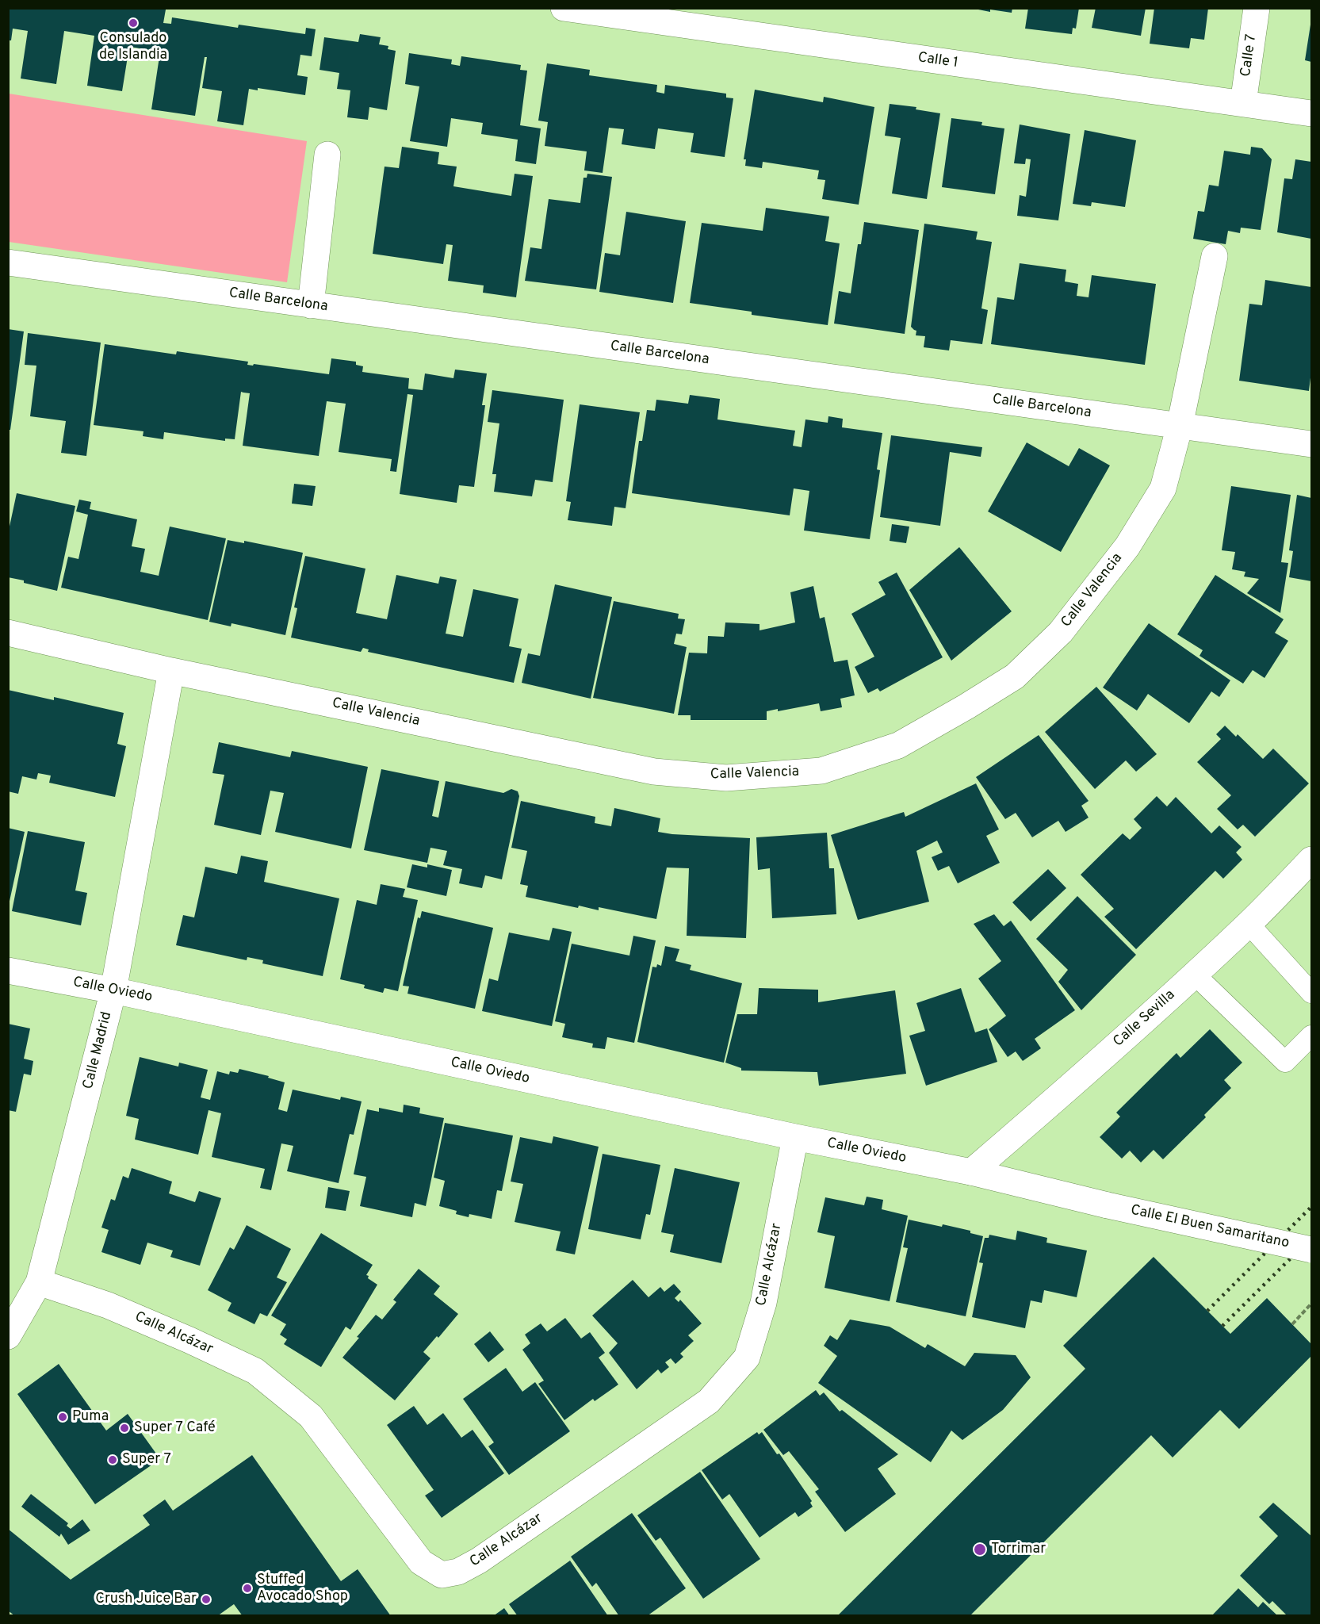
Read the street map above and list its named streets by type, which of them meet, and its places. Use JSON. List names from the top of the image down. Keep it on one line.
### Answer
{"streets":{"street":["Calle 7","Calle 1","Calle Barcelona","Calle Valencia","Calle Oviedo","Calle Sevilla","Calle Madrid","Calle El Buen Samaritano","Calle Alcázar"]},"crossings":[["Calle 7","Calle 1"],["Calle Barcelona","Calle Valencia"],["Calle Valencia","Calle Madrid"],["Calle Oviedo","Calle Sevilla"],["Calle Oviedo","Calle Madrid"],["Calle Oviedo","Calle El Buen Samaritano"],["Calle Oviedo","Calle Alcázar"],["Calle Sevilla","Calle El Buen Samaritano"],["Calle Madrid","Calle Alcázar"]],"places":["Consulado de Islandia","Puma","Super 7 Café","Super 7","Torrimar","Stuffed Avocado Shop","Crush Juice Bar"]}
